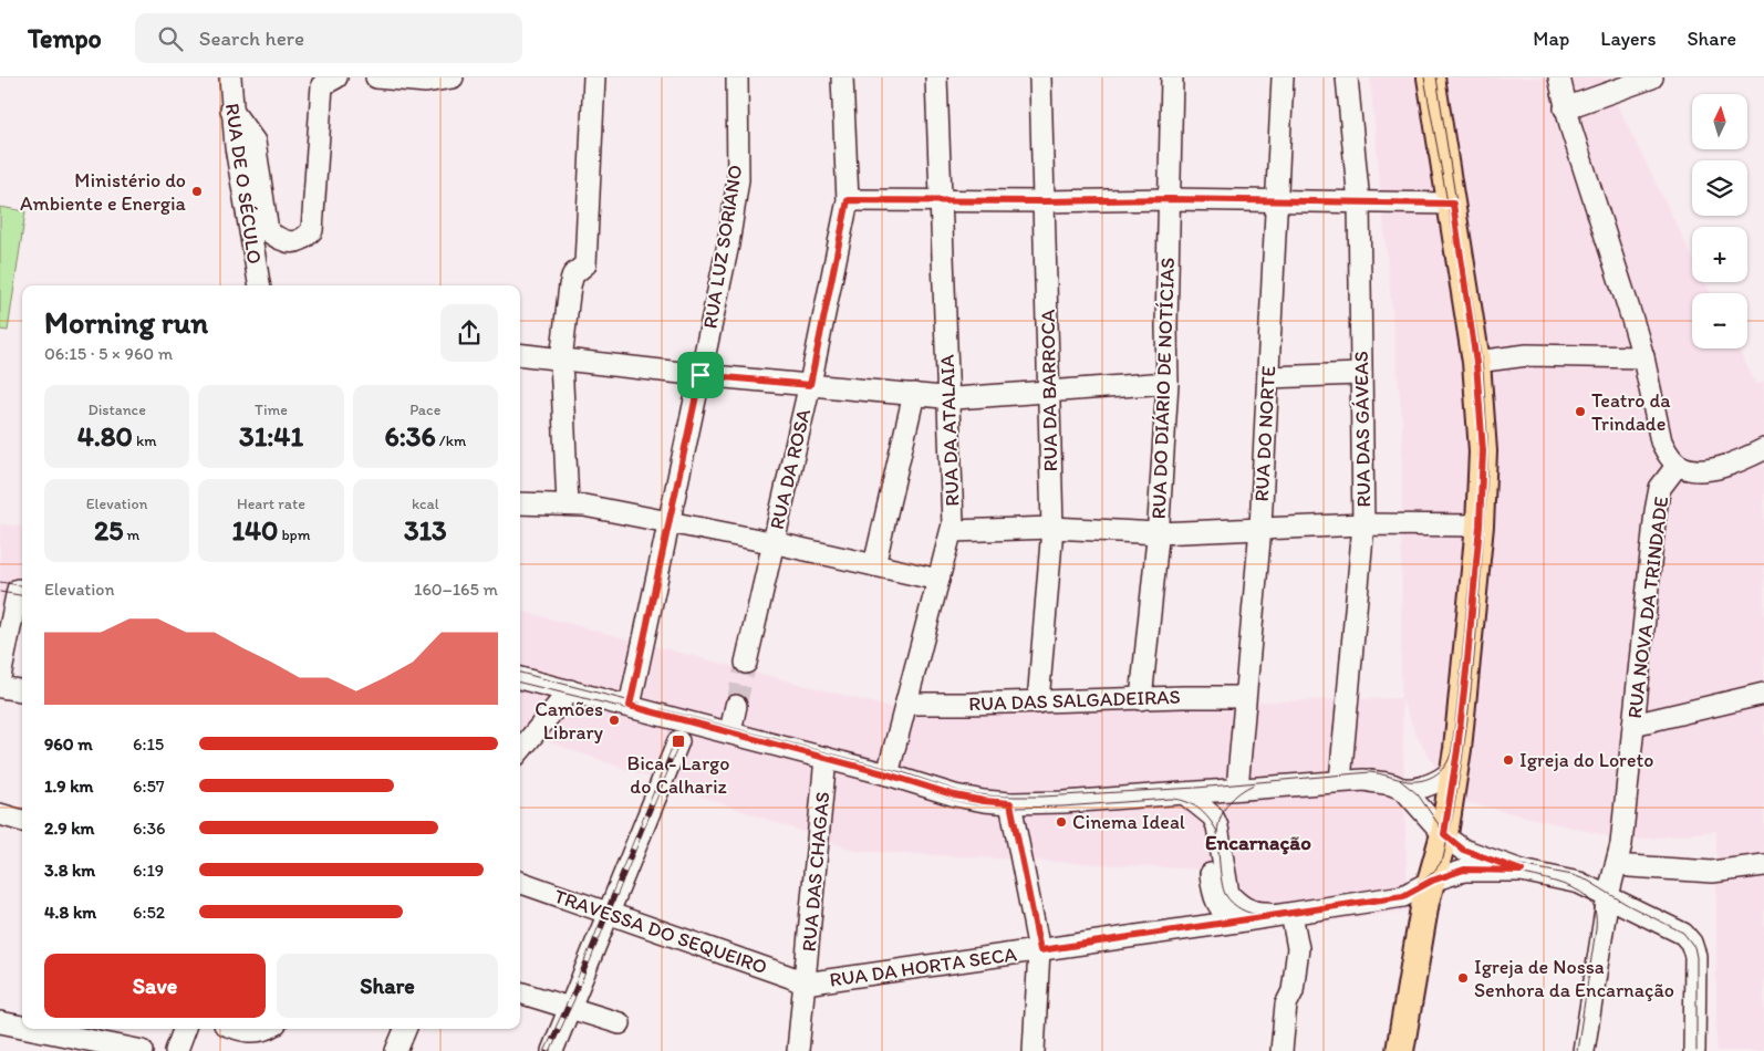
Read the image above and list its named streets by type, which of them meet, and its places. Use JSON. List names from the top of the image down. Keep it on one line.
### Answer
{"streets":{"street":["RUA DE O SÉCULO","RUA LUZ SORIANO","RUA DO DIÁRIO DE NOTÍCIAS","RUA DA BARROCA","RUA DAS GÁVEAS","RUA DA ATALAIA","RUA DO NORTE","RUA DA ROSA","RUA NOVA DA TRINDADE","RUA DAS SALGADEIRAS","RUA DAS CHAGAS","TRAVESSA DO SEQUEIRO","RUA DA HORTA SECA"]},"crossings":[["RUA DO DIÁRIO DE NOTÍCIAS","RUA DAS SALGADEIRAS"],["RUA DA BARROCA","RUA DAS SALGADEIRAS"],["RUA DA ATALAIA","RUA DAS SALGADEIRAS"],["RUA DO NORTE","RUA DAS SALGADEIRAS"],["RUA DAS CHAGAS","TRAVESSA DO SEQUEIRO"],["RUA DAS CHAGAS","RUA DA HORTA SECA"],["TRAVESSA DO SEQUEIRO","RUA DA HORTA SECA"]],"districts":["Encarnação"],"places":{"other":["Ministério do Ambiente e Energia","Teatro da Trindade","Camões Library","Igreja do Loreto","Cinema Ideal","Igreja de Nossa Senhora da Encarnação"],"transit":["Bica - Largo do Calhariz"]},"north":"top","page":{"header":"Tempo","search":"Search here","nav":["Map","Layers","Share"],"map_buttons":["+","−"],"heading":["Morning run","06:15 · 5 × 960 m"],"stats":[["Distance","4.80 km"],["Time","31:41"],["Pace","6:36 /km"],["Elevation","25 m"],["Heart rate","140 bpm"],["kcal","313"]],"chart":["Elevation","160–165 m"],"list":[{"name":"960 m","note":"6:15"},{"name":"1.9 km","note":"6:57"},{"name":"2.9 km","note":"6:36"},{"name":"3.8 km","note":"6:19"},{"name":"4.8 km","note":"6:52"}],"buttons":["Save","Share"]}}
